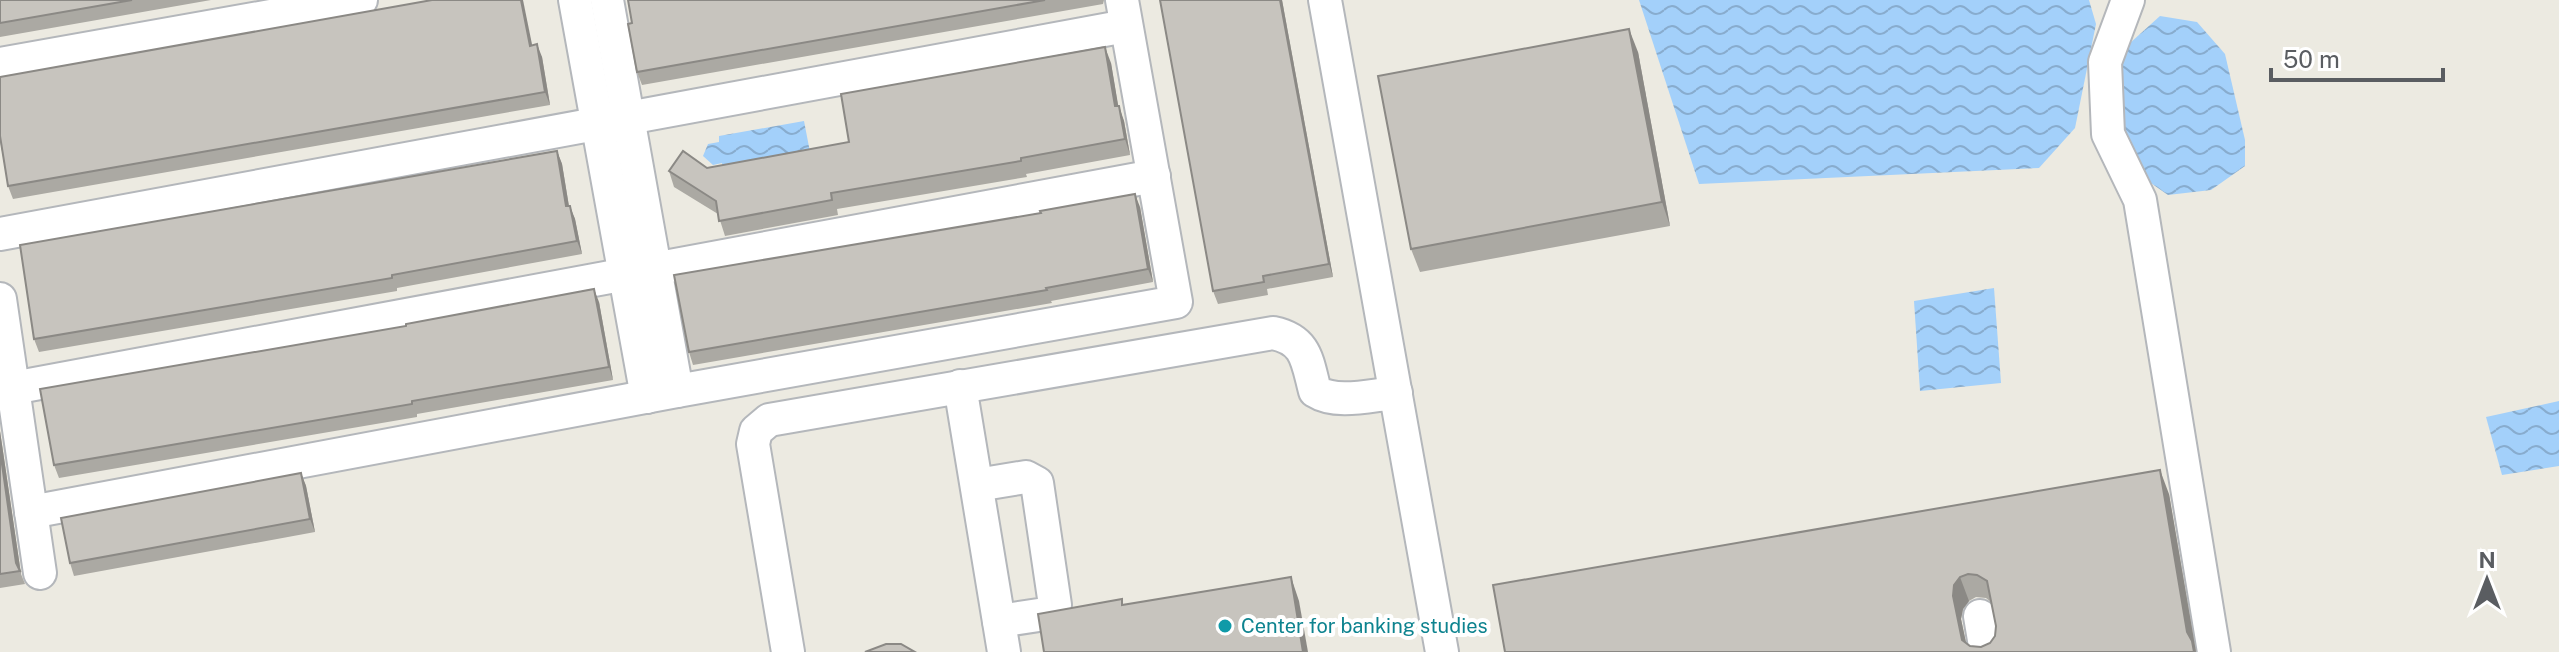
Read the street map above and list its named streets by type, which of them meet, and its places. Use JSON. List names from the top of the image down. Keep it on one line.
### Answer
{"places":["Center for banking studies"],"scale_bar":"50 m","north":"top"}
